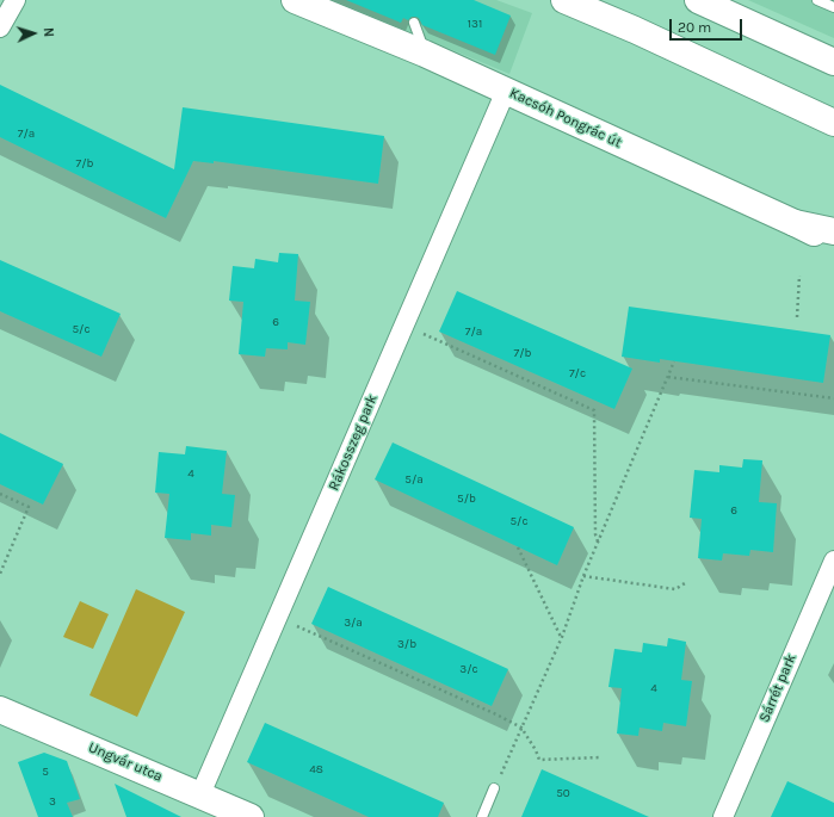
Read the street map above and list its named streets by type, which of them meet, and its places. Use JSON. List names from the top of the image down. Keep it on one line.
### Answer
{"streets":{"street":["Kacsóh Pongrác út","Rákosszeg park","Sárrét park","Ungvár utca"]},"crossings":[["Kacsóh Pongrác út","Rákosszeg park"],["Rákosszeg park","Ungvár utca"]],"house_numbers":["131","7/a","7/b","6","5/c","7/a","7/b","7/c","4","5/a","5/b","6","5/c","3/a","3/b","3/c","4","48","5","50","3"],"scale_bar":"20 m","north":"right"}
